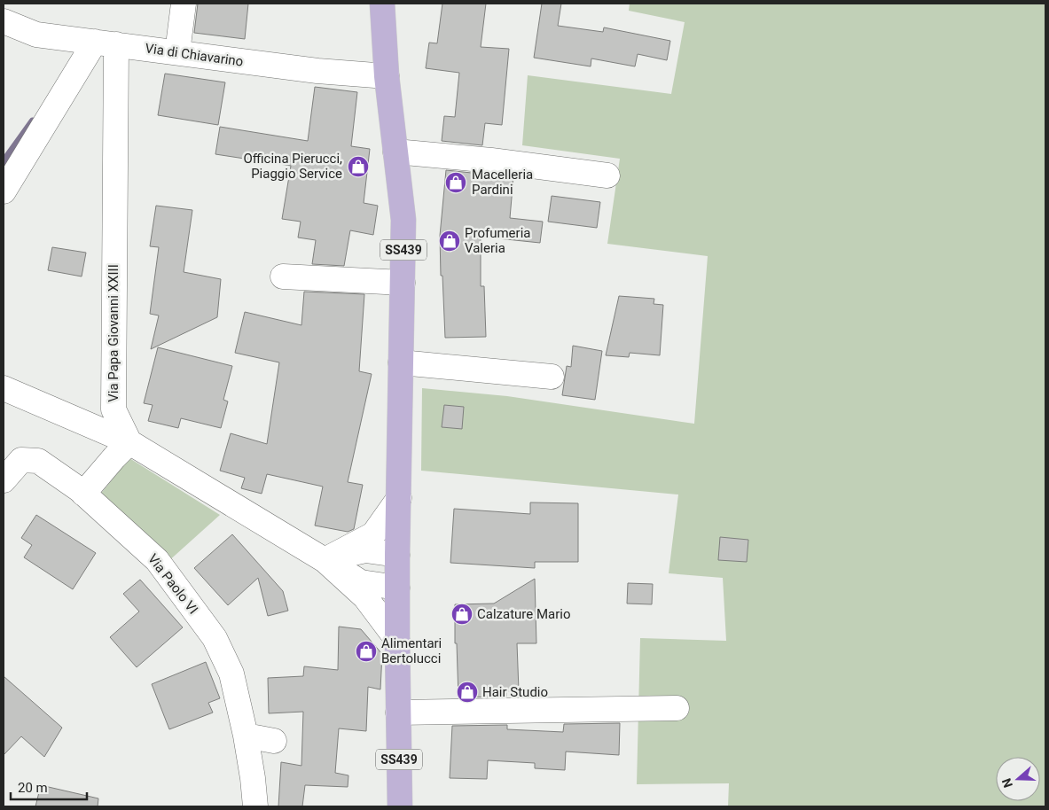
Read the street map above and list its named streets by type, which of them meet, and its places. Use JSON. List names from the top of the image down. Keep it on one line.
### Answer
{"streets":{"main road":["SS439"],"street":["Via di Chiavarino","Via Papa Giovanni XXIII","Via Paolo VI"]},"crossings":[["Via di Chiavarino","SS439"],["Via di Chiavarino","Via Papa Giovanni XXIII"]],"places":{"shop":["Officina Pierucci, Piaggio Service","Macelleria Pardini","Profumeria Valeria","Calzature Mario","Alimentari Bertolucci","Hair Studio"]},"scale_bar":"20 m","north":"left"}
